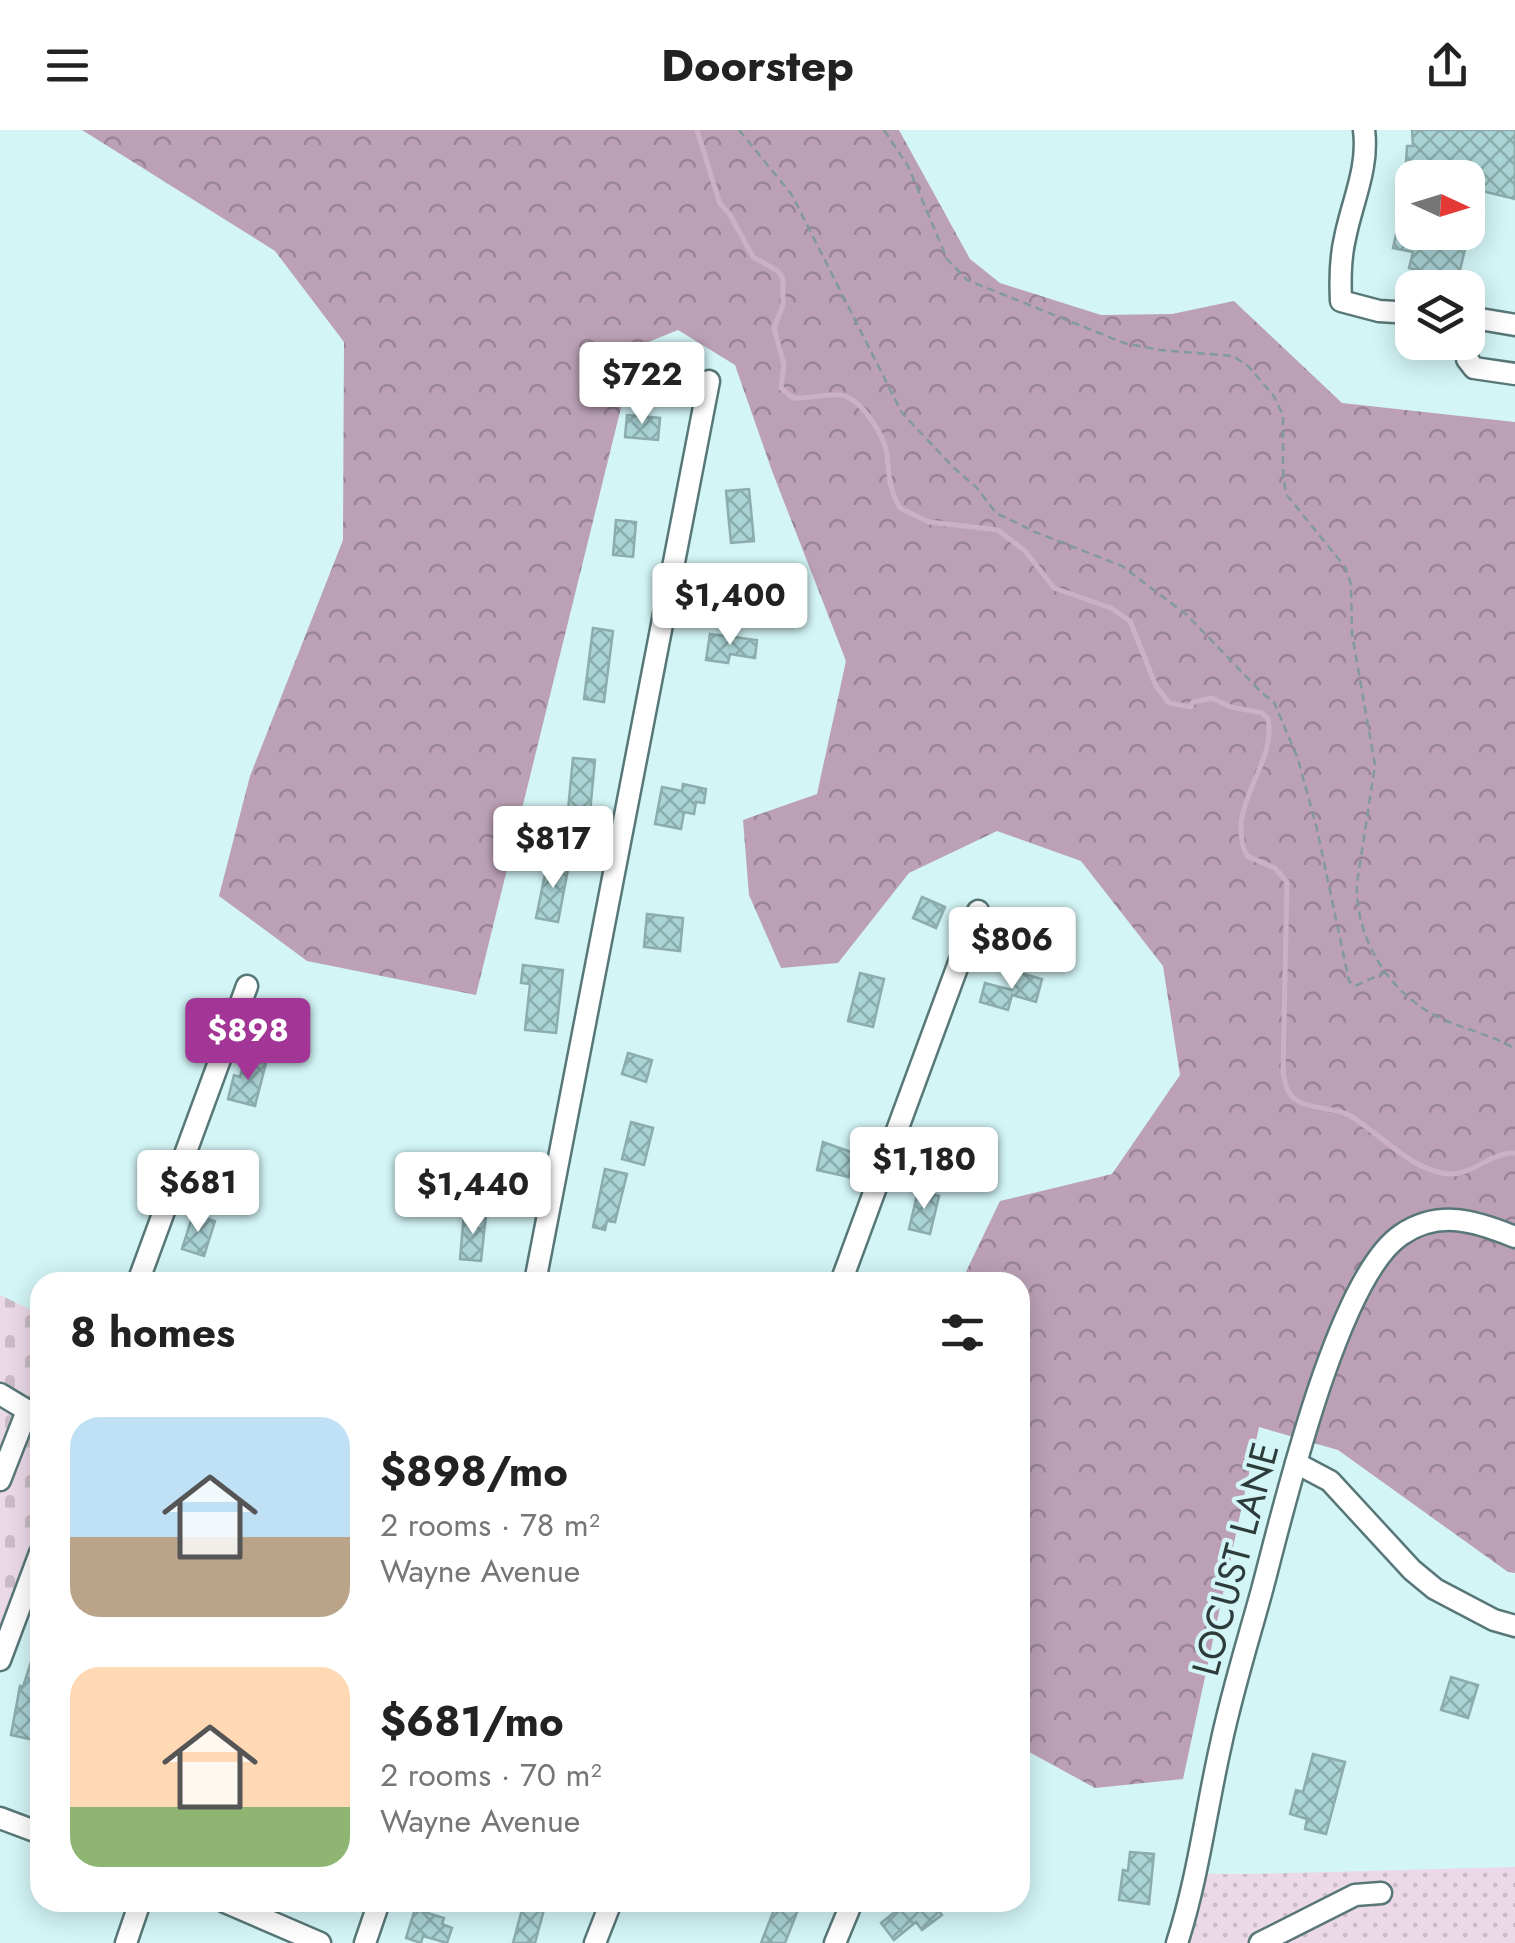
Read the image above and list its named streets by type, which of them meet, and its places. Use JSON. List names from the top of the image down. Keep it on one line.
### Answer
{"streets":{"street":["LOCUST LANE"]},"north":"right","page":{"header":"Doorstep","price":["$722","$1,400","$817","$806","$898","$1,180","$681","$1,440"],"heading":"8 homes","list":[{"name":"$898/mo","note":"2 rooms · 78 m² · Wayne Avenue"},{"name":"$681/mo","note":"2 rooms · 70 m² · Wayne Avenue"}]}}
